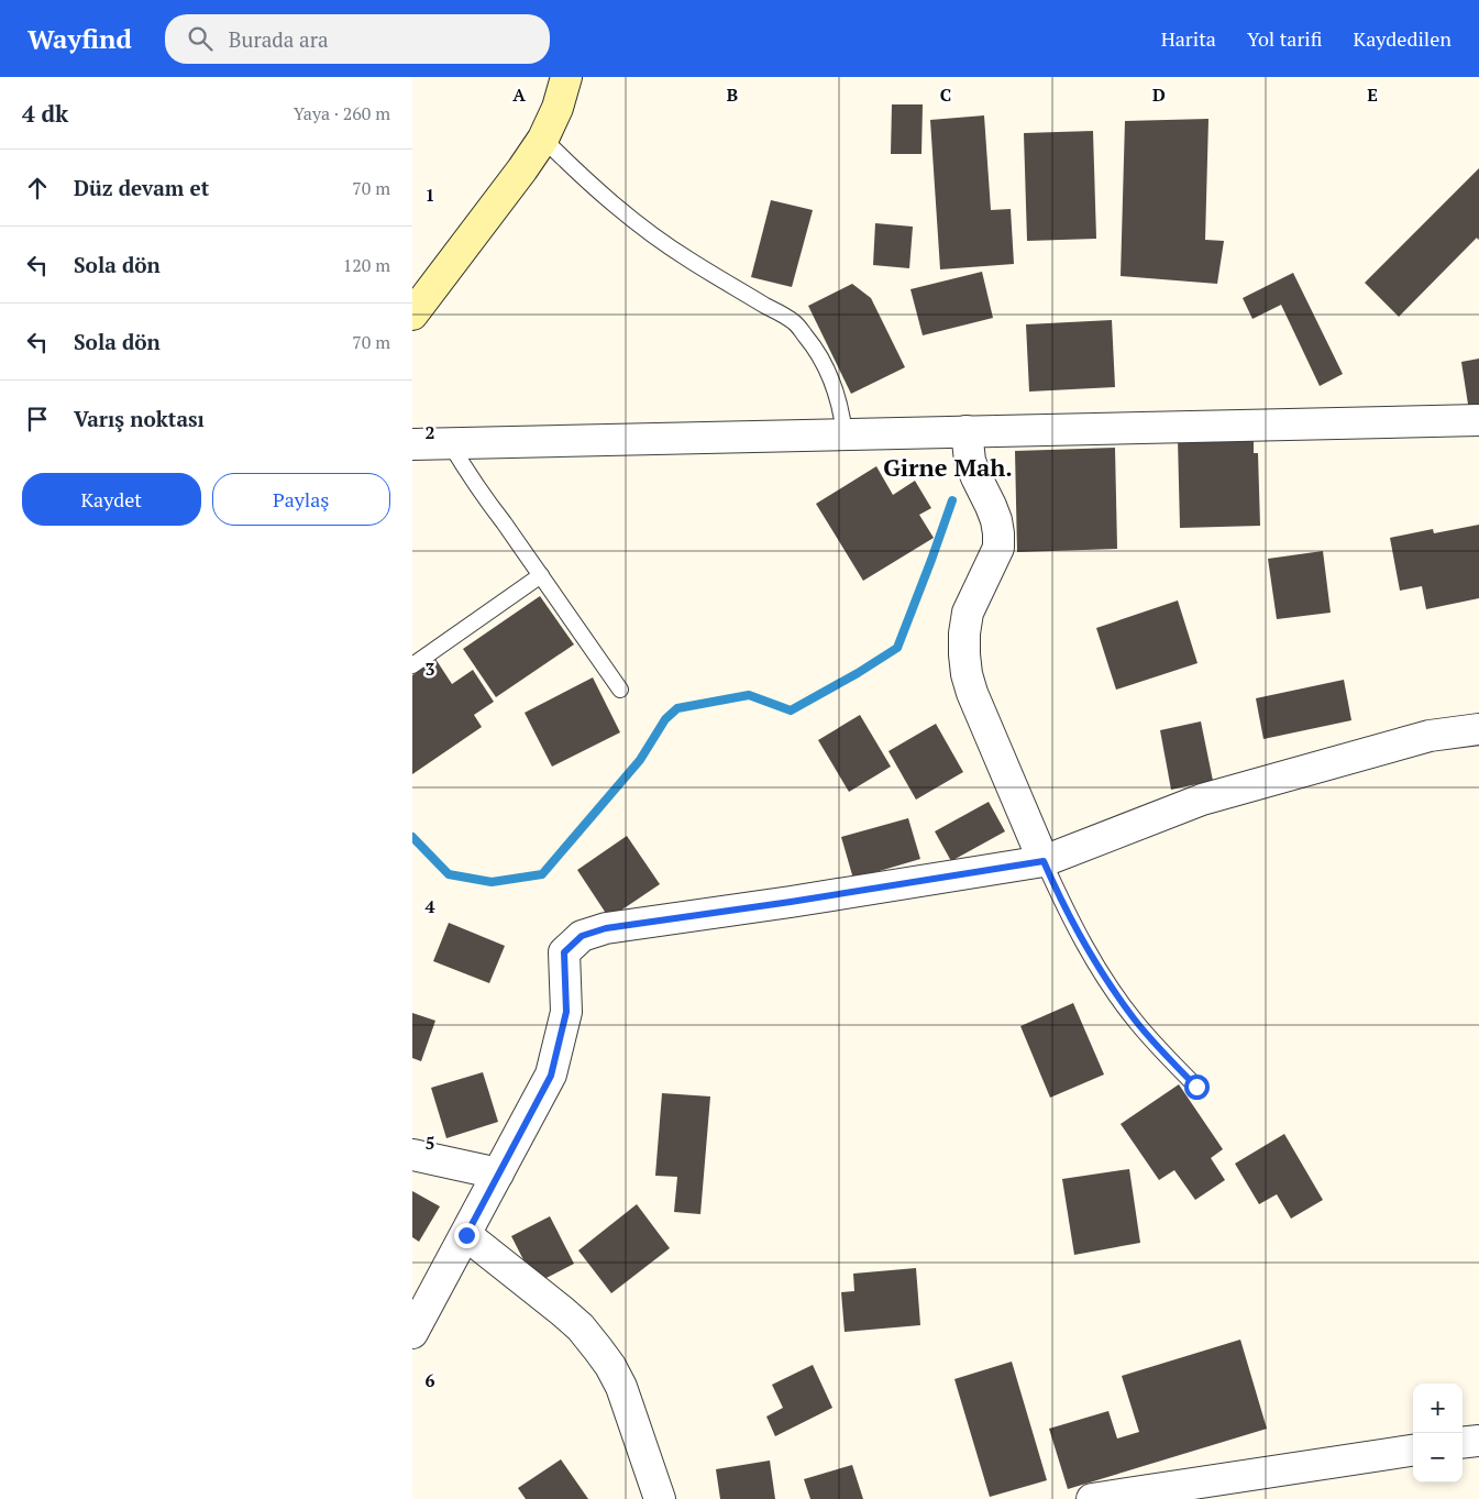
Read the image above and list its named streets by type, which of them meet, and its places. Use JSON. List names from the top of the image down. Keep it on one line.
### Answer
{"districts":["Girne Mah."],"page":{"header":"Wayfind","search":"Burada ara","nav":["Harita","Yol tarifi","Kaydedilen"],"heading":["4 dk","Yaya · 260 m"],"list":[["Düz devam et","70 m"],["Sola dön","120 m"],["Sola dön","70 m"],"Varış noktası"],"buttons":["Kaydet","Paylaş"],"map_buttons":["+","−"]},"grid":{"columns":["A","B","C","D","E"],"rows":["1","2","3","4","5","6"]}}
